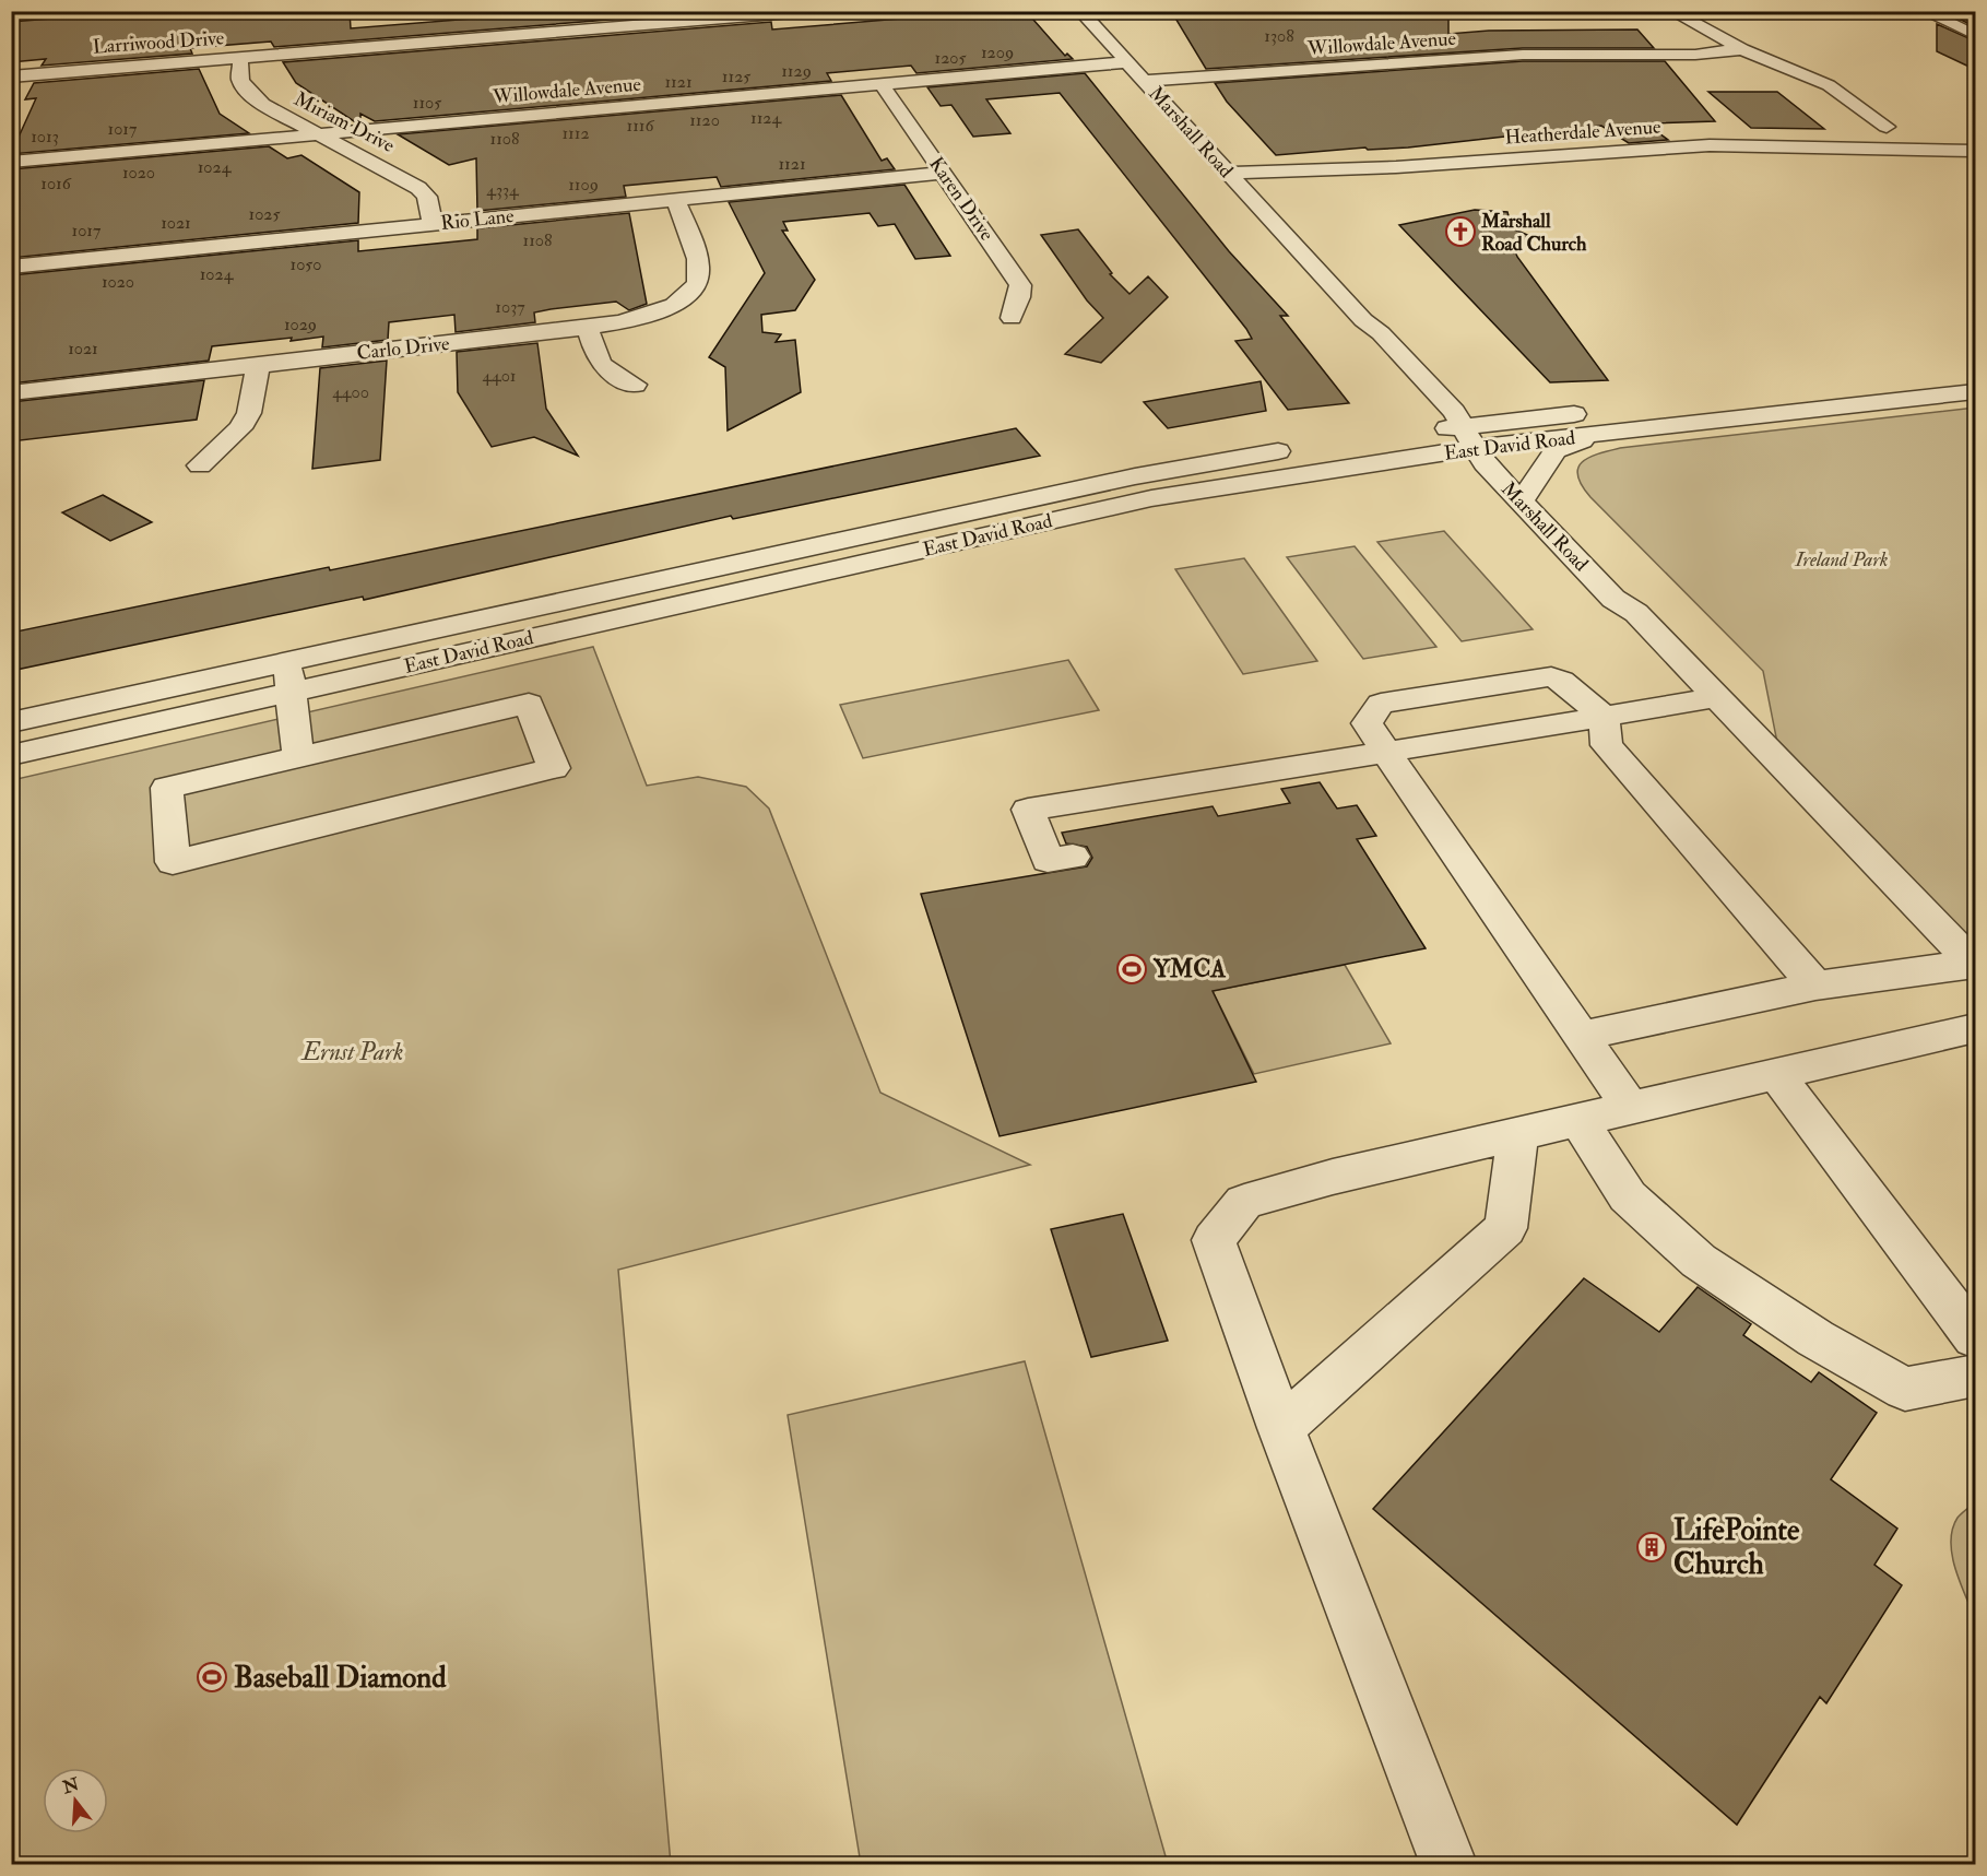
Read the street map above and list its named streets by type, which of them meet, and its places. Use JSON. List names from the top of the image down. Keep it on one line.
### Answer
{"streets":{"street":["Larriwood Drive","Willowdale Avenue","Miriam Drive","Marshall Road","Heatherdale Avenue","Karen Drive","Rio Lane","Carlo Drive","East David Road"]},"crossings":[["Larriwood Drive","Miriam Drive"],["Willowdale Avenue","Miriam Drive"],["Willowdale Avenue","Marshall Road"],["Willowdale Avenue","Karen Drive"],["Miriam Drive","Rio Lane"],["Marshall Road","Heatherdale Avenue"],["Marshall Road","East David Road"],["Karen Drive","Rio Lane"],["Rio Lane","Carlo Drive"]],"parks":["Ireland Park","Ernst Park"],"places":{"church":["Marshall Road Church"],"sports":["YMCA","Baseball Diamond"],"building":["LifePointe Church"]},"house_numbers":["1308","1209","1205","1129","1125","1121","1105","1124","1120","1116","1017","1112","1013","1108","1121","1024","1020","1016","1109","4334","1025","1021","1017","1108","1050","1024","1020","1037","1029","1021","4401","4400"],"north":"top"}
